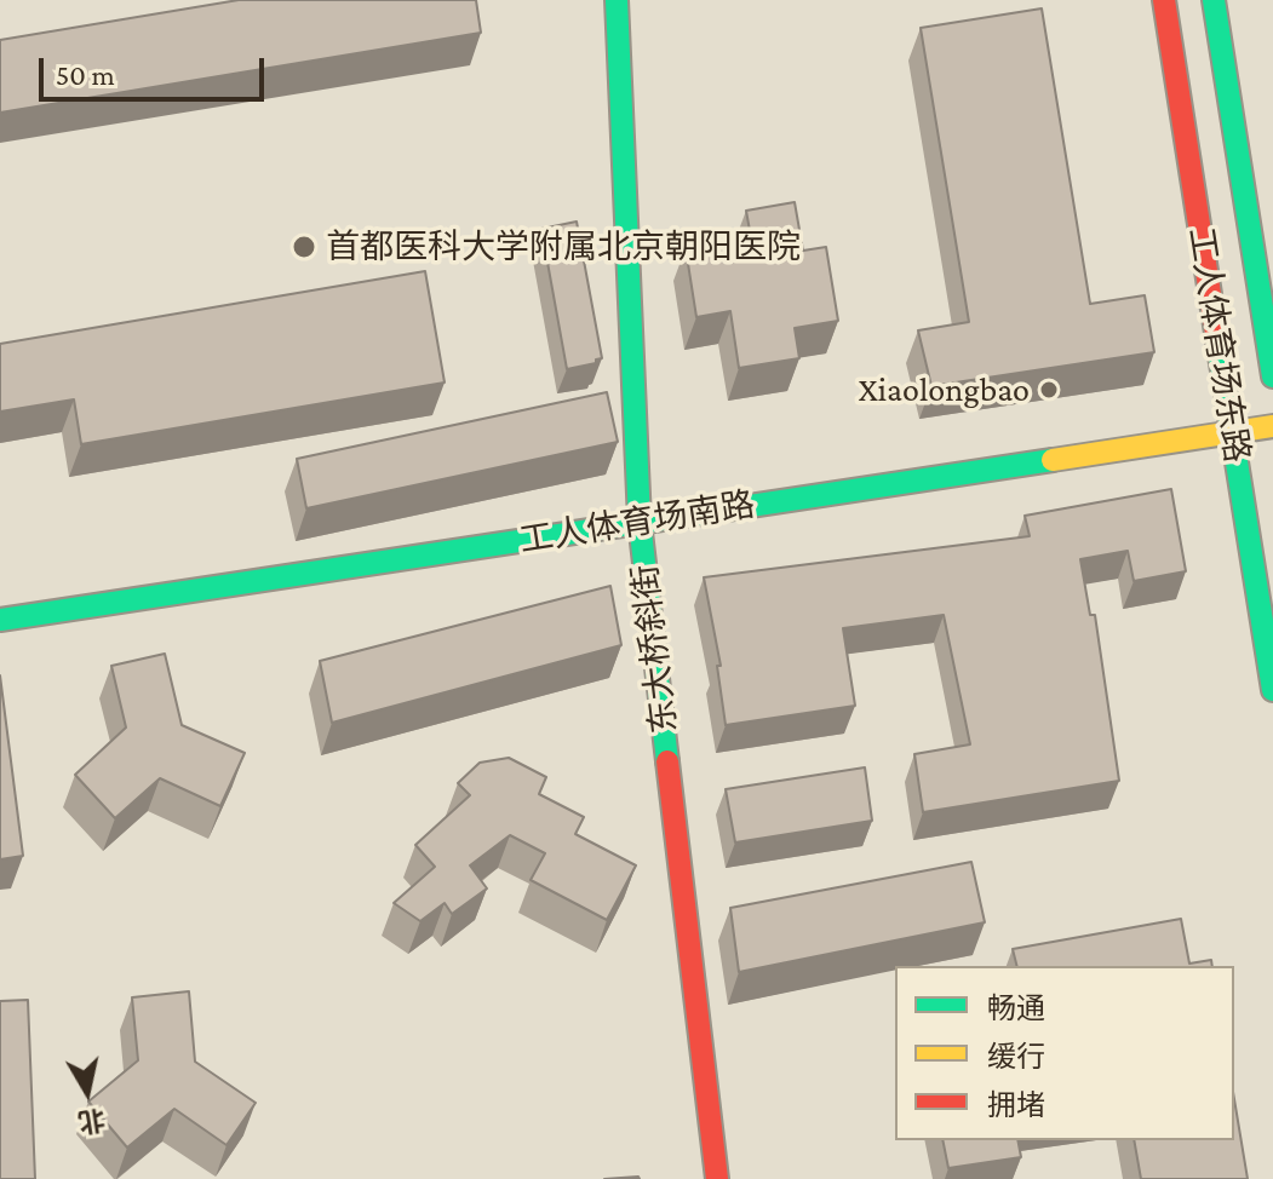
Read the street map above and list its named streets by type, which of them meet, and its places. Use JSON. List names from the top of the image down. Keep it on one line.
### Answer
{"streets":{"street":["工人体育场东路","工人体育场南路","东大桥斜街"]},"crossings":[["工人体育场东路","工人体育场南路"],["工人体育场南路","东大桥斜街"]],"places":["首都医科大学附属北京朝阳医院","Xiaolongbao"],"legend":["畅通","缓行","拥堵"],"scale_bar":"50 m","north":"bottom"}
